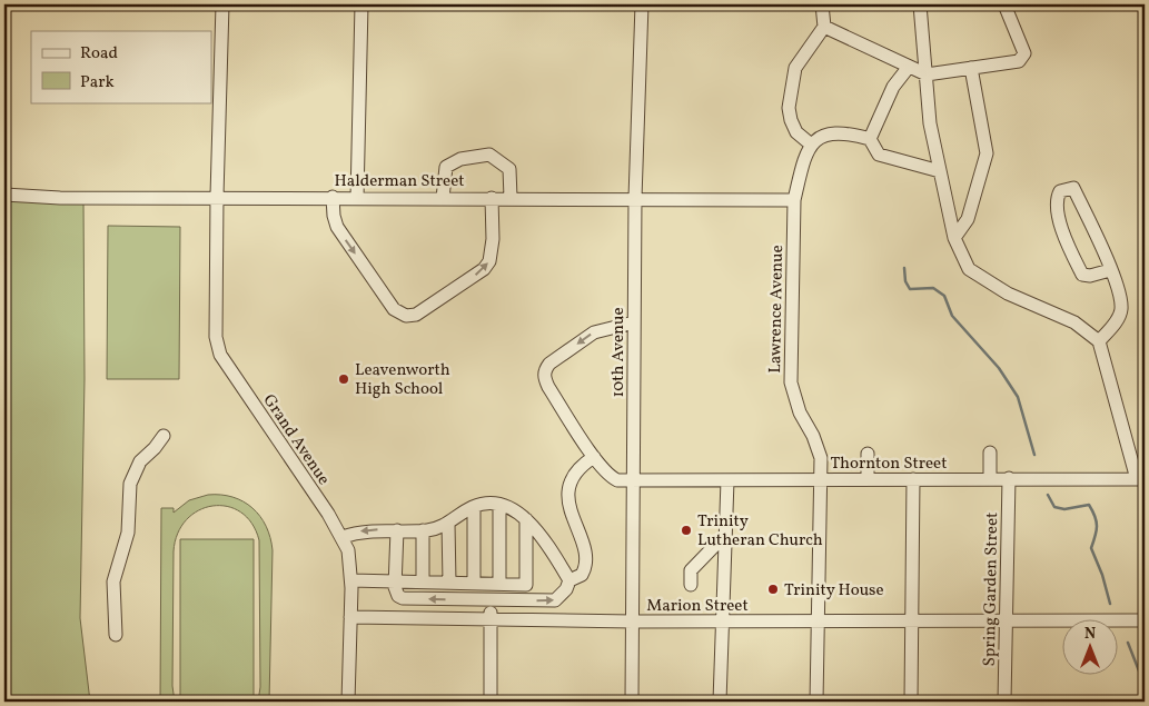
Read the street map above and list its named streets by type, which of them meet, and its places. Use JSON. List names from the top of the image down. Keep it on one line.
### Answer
{"streets":{"street":["Halderman Street","Lawrence Avenue","10th Avenue","Grand Avenue","Thornton Street","Spring Garden Street","Marion Street"]},"crossings":[["Halderman Street","Lawrence Avenue"],["Halderman Street","10th Avenue"],["Halderman Street","Grand Avenue"],["Lawrence Avenue","Thornton Street"],["Lawrence Avenue","Marion Street"],["10th Avenue","Thornton Street"],["10th Avenue","Marion Street"],["Grand Avenue","Marion Street"],["Thornton Street","Spring Garden Street"],["Spring Garden Street","Marion Street"]],"places":["Leavenworth High School","Trinity Lutheran Church","Trinity House"],"legend":["Road","Park"],"north":"top"}
